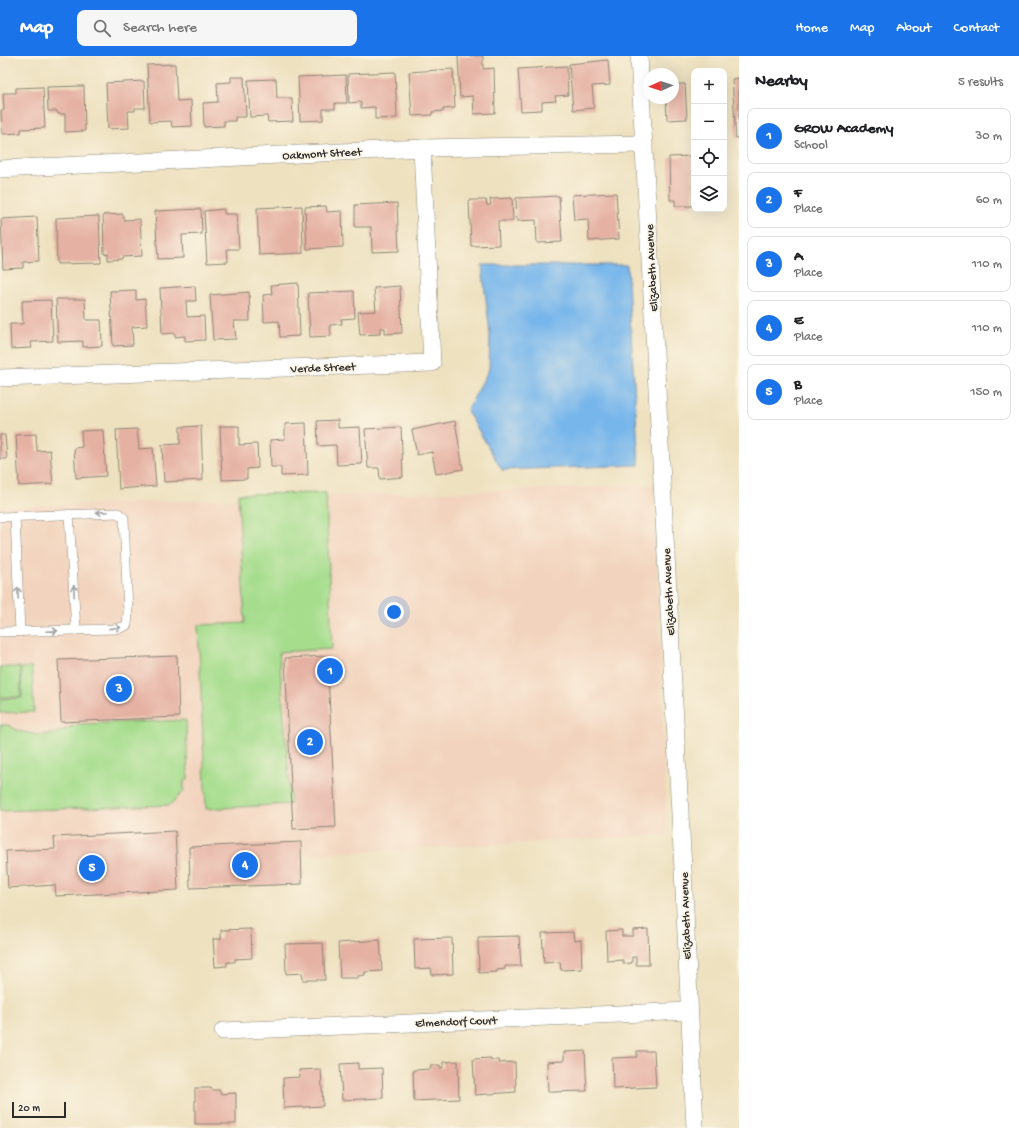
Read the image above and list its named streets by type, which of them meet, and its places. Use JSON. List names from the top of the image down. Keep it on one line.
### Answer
{"streets":{"street":["Oakmont Street","Elizabeth Avenue","Verde Street","Elmendorf Court"]},"crossings":[["Oakmont Street","Elizabeth Avenue"],["Oakmont Street","Verde Street"],["Elizabeth Avenue","Elmendorf Court"]],"scale_bar":"20 m","north":"left","page":{"header":"Map","search":"Search here","nav":["Home","Map","About","Contact"],"heading":["Nearby","5 results"],"map_buttons":["+","−"],"list":[{"mark":"1","name":"GROW Academy","note":"School","value":"30 m"},{"mark":"2","name":"F","note":"Place","value":"60 m"},{"mark":"3","name":"A","note":"Place","value":"110 m"},{"mark":"4","name":"E","note":"Place","value":"110 m"},{"mark":"5","name":"B","note":"Place","value":"150 m"}],"pins":["1","3","2","4","5"],"scale":"20 m"}}
